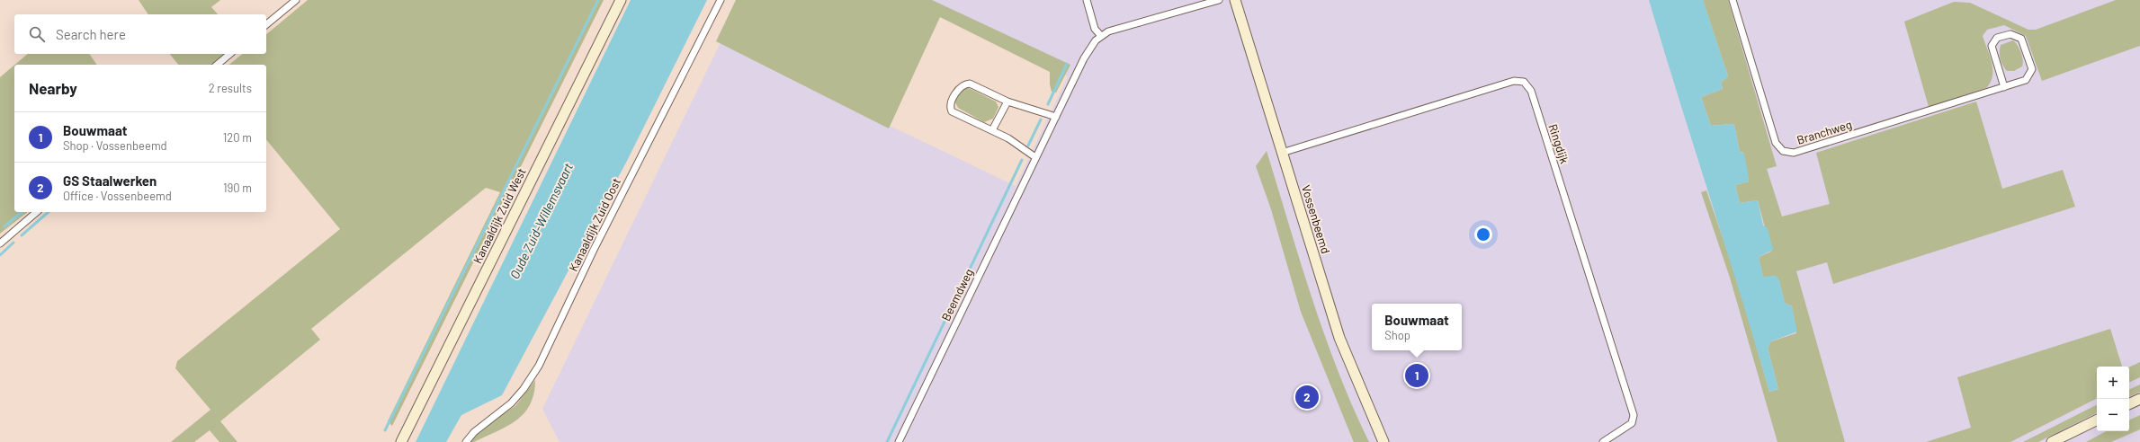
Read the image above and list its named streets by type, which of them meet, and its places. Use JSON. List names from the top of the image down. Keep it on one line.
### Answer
{"streets":{"main road":["Kanaaldijk Zuid West","Vossenbeemd"],"street":["Branchweg","Ringdijk","Kanaaldijk Zuid Oost","Beemdweg"]},"crossings":[["Ringdijk","Vossenbeemd"]],"water":["Oude Zuid-Willemsvaart"],"page":{"search":"Search here","heading":["Nearby","2 results"],"list":[{"mark":"1","name":"Bouwmaat","note":"Shop · Vossenbeemd","value":"120 m"},{"mark":"2","name":"GS Staalwerken","note":"Office · Vossenbeemd","value":"190 m"}],"popup":["Bouwmaat","Shop"],"pins":["1","2"],"map_buttons":["+","−"]}}
